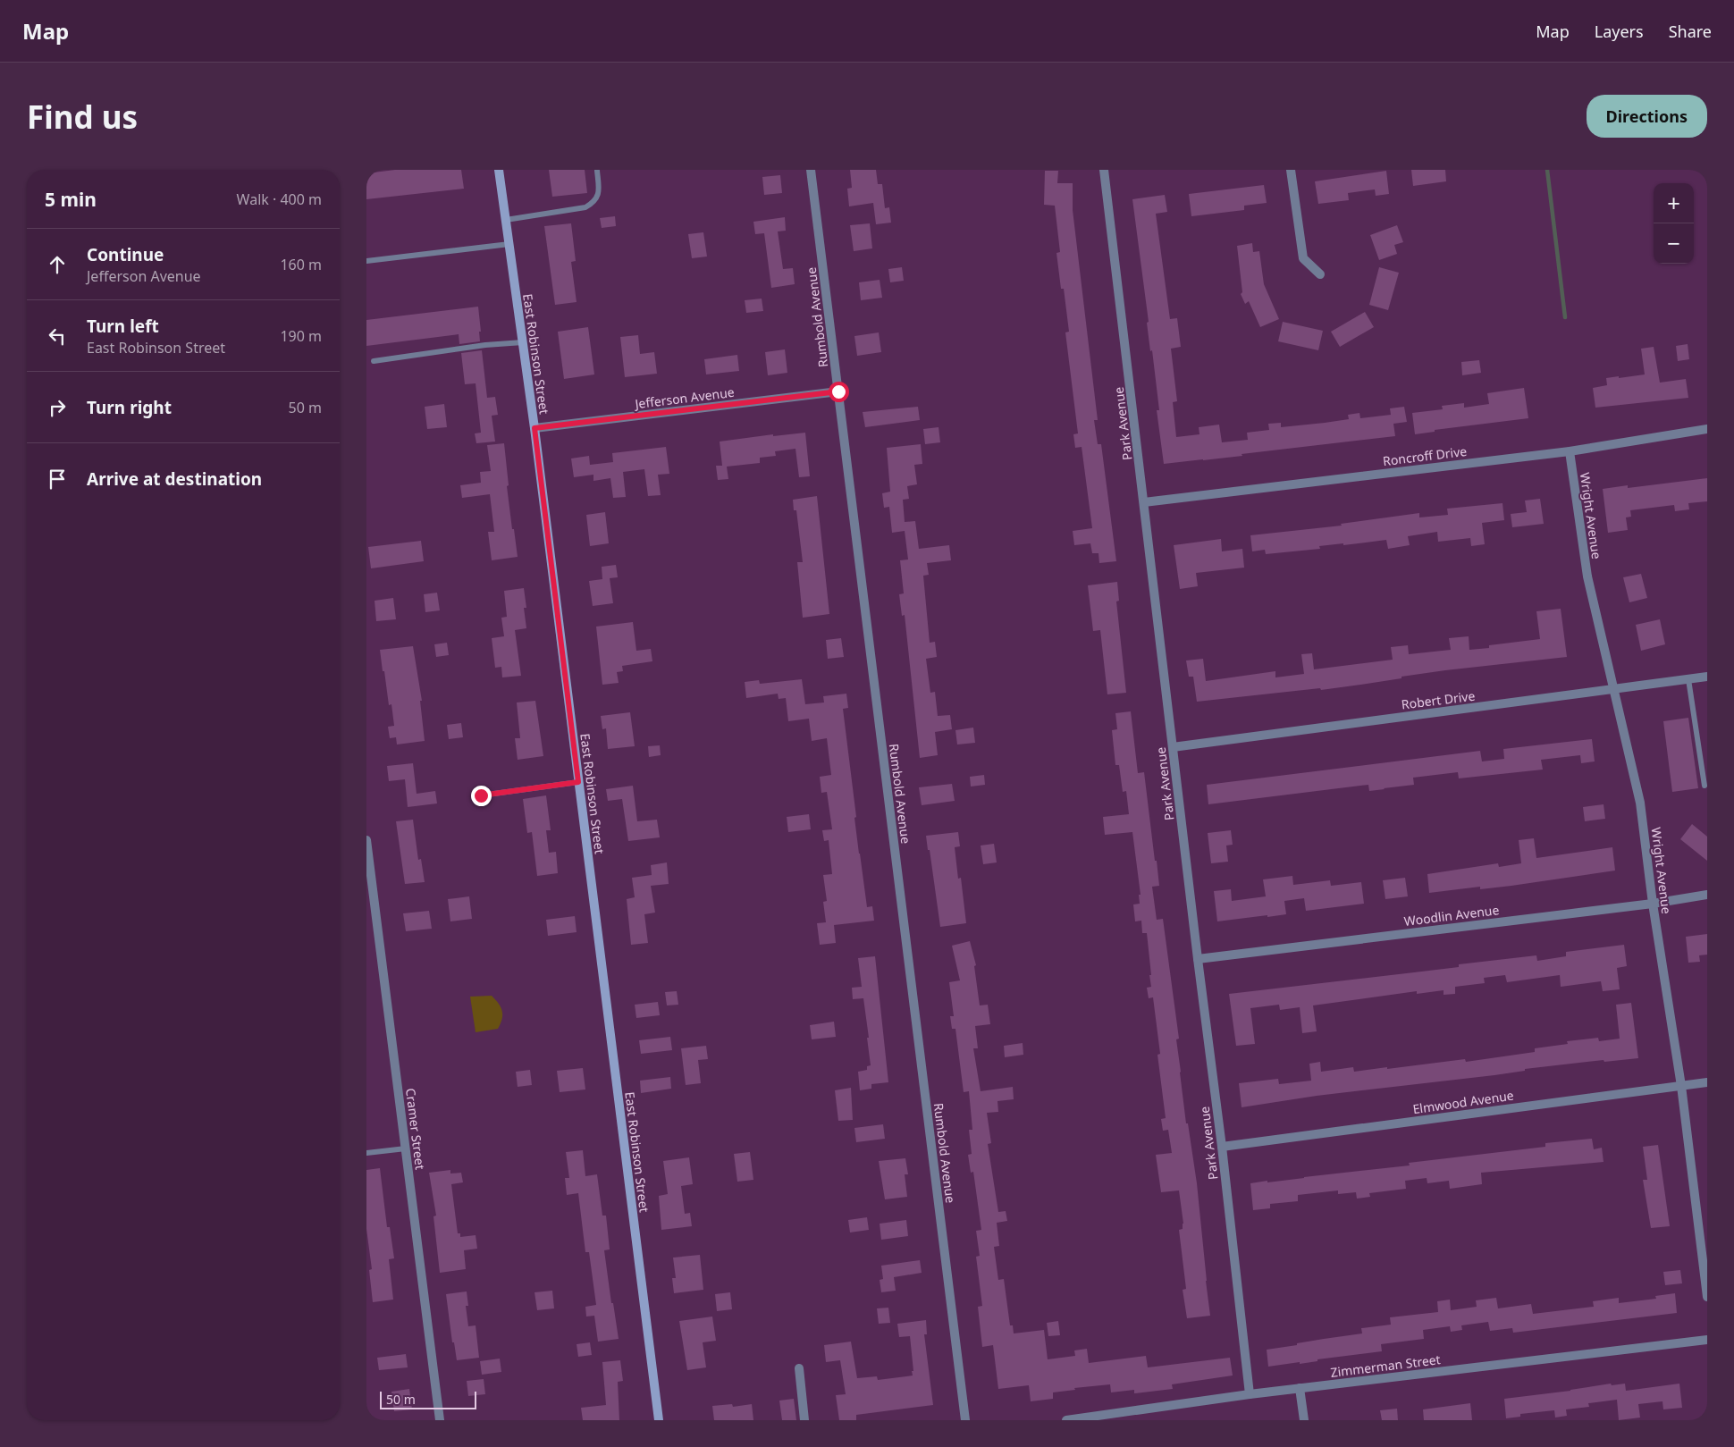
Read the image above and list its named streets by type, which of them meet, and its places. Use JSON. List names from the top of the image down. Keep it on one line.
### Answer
{"streets":{"street":["Rumbold Avenue","East Robinson Street","Jefferson Avenue","Park Avenue","Roncroff Drive","Wright Avenue","Robert Drive","Woodlin Avenue","Elmwood Avenue","Cramer Street","Zimmerman Street"]},"crossings":[["Rumbold Avenue","Jefferson Avenue"],["East Robinson Street","Jefferson Avenue"],["Park Avenue","Roncroff Drive"],["Park Avenue","Robert Drive"],["Park Avenue","Woodlin Avenue"],["Park Avenue","Elmwood Avenue"],["Park Avenue","Zimmerman Street"],["Roncroff Drive","Wright Avenue"],["Wright Avenue","Robert Drive"],["Wright Avenue","Woodlin Avenue"],["Wright Avenue","Elmwood Avenue"]],"scale_bar":"50 m","page":{"header":"Map","nav":["Map","Layers","Share"],"buttons":"Directions","title":"Find us","heading":["5 min","Walk · 400 m"],"map_buttons":["+","−"],"list":[["Continue","Jefferson Avenue","160 m"],["Turn left","East Robinson Street","190 m"],["Turn right","50 m"],"Arrive at destination"],"scale":"50 m"}}
